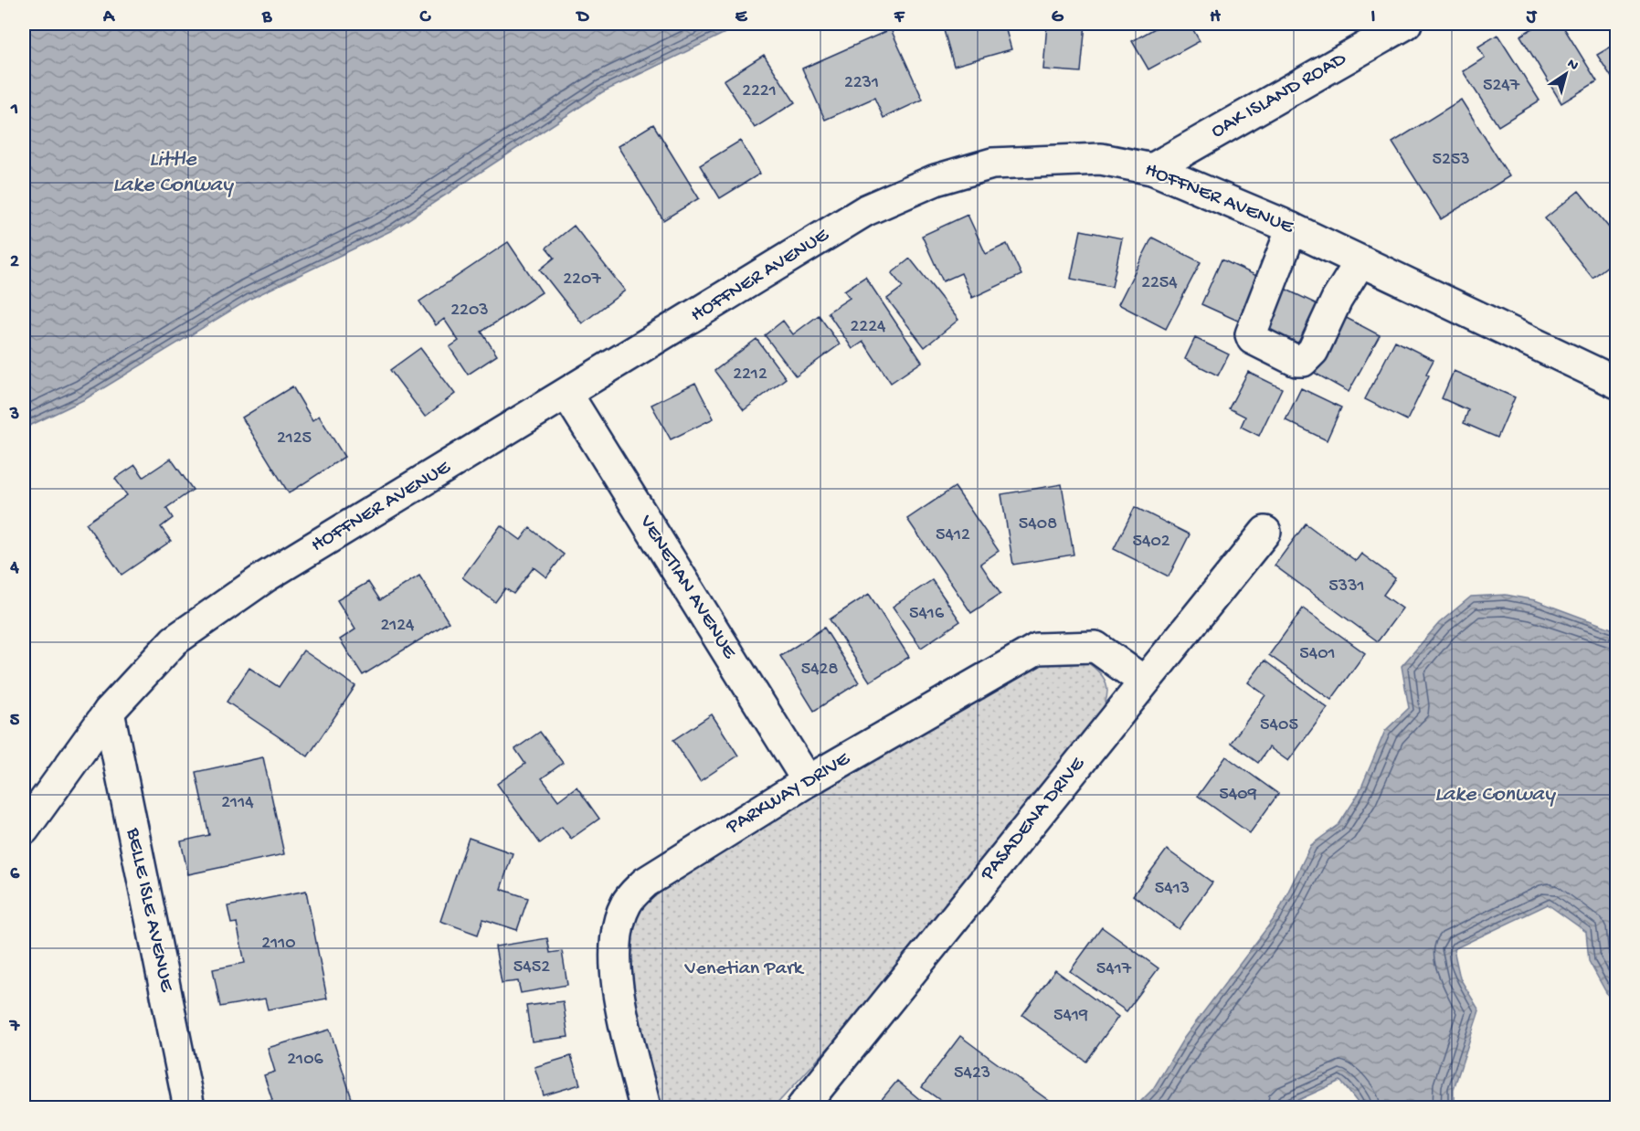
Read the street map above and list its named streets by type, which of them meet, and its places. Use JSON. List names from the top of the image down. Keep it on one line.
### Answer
{"streets":{"street":["OAK ISLAND ROAD","HOFFNER AVENUE","VENETIAN AVENUE","PARKWAY DRIVE","PASADENA DRIVE","BELLE ISLE AVENUE"]},"crossings":[["OAK ISLAND ROAD","HOFFNER AVENUE"],["HOFFNER AVENUE","VENETIAN AVENUE"],["HOFFNER AVENUE","BELLE ISLE AVENUE"],["VENETIAN AVENUE","PARKWAY DRIVE"],["PARKWAY DRIVE","PASADENA DRIVE"]],"water":["Little Lake Conway","Lake Conway"],"parks":["Venetian Park"],"house_numbers":["2231","5247","2221","5253","2207","2254","2203","2224","2212","2125","5408","5412","5402","5331","5416","2124","5401","5428","5405","5409","2114","5413","2110","5452","5417","5419","2106","5423"],"north":"top right","grid":{"columns":["A","B","C","D","E","F","G","H","I","J"],"rows":["1","2","3","4","5","6","7"]}}
